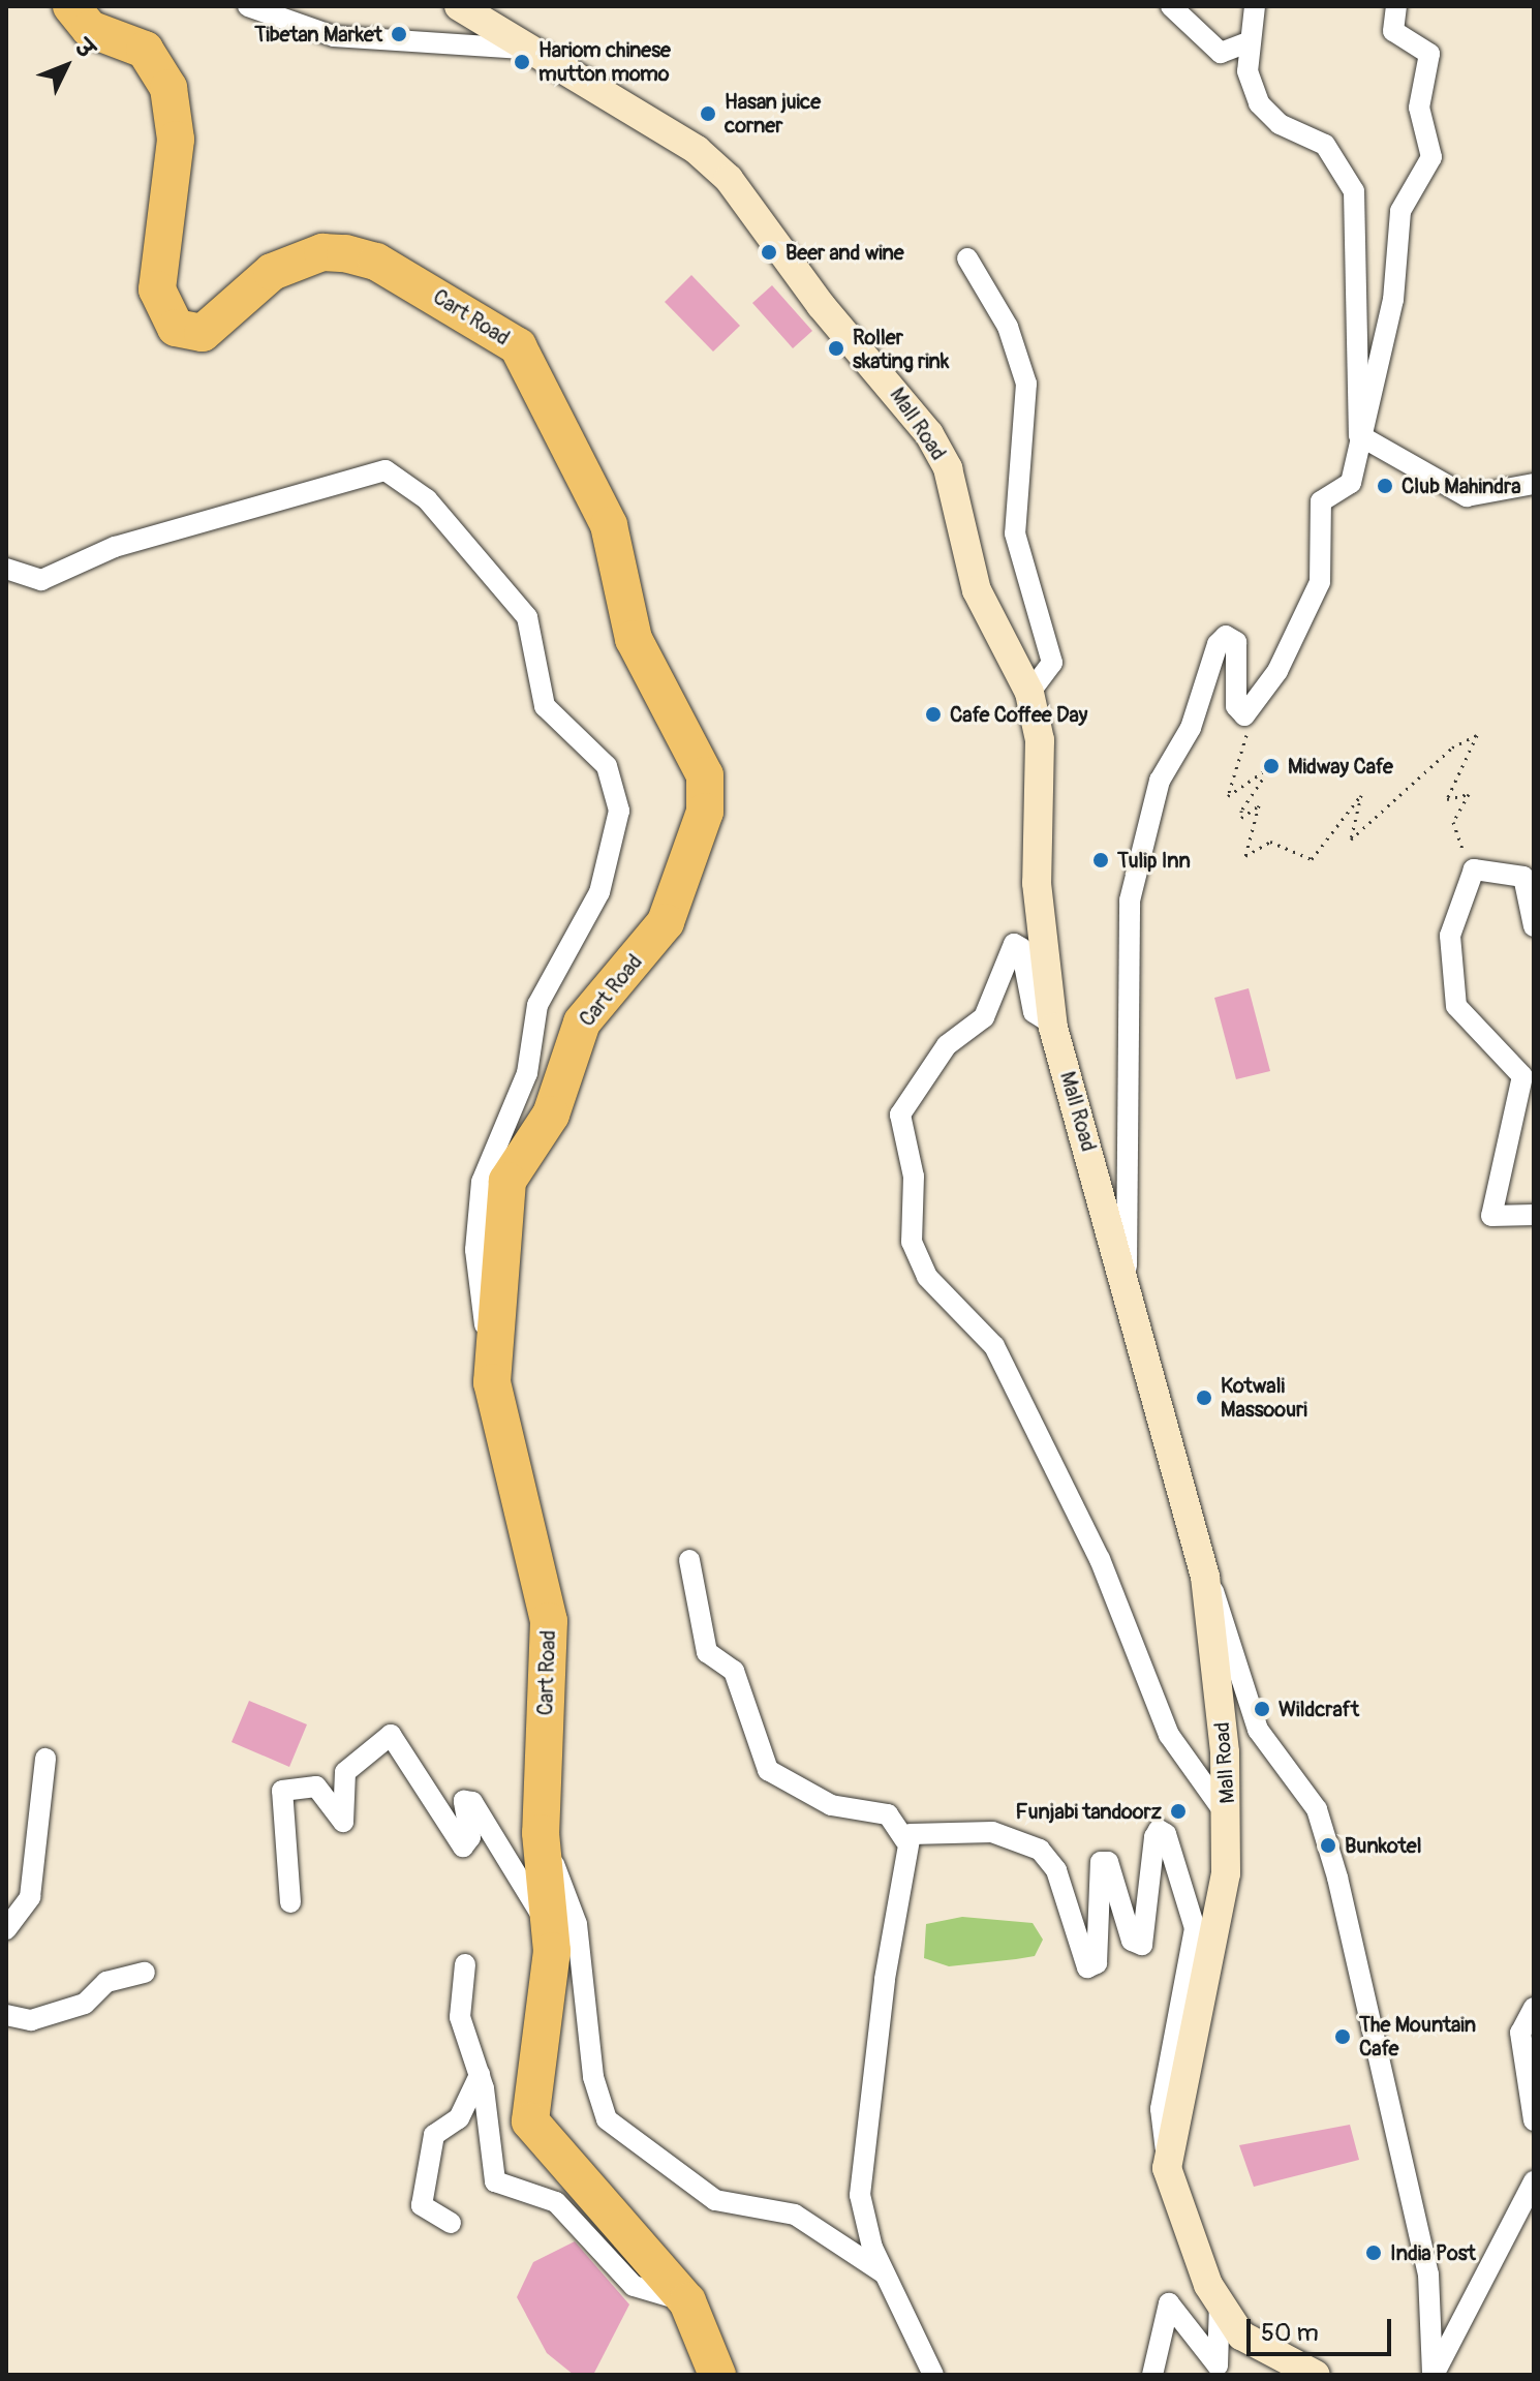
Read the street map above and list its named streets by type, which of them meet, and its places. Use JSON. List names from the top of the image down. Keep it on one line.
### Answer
{"streets":{"highway":["Cart Road"],"street":["Mall Road"]},"places":["Tibetan Market","Hariom chinese mutton momo","Hasan juice corner","Beer and wine","Roller skating rink","Club Mahindra","Cafe Coffee Day","Midway Cafe","Tulip Inn","Kotwali Massoouri","Wildcraft","Funjabi tandoorz","Bunkotel","The Mountain Cafe","India Post"],"scale_bar":"50 m","north":"top right"}
